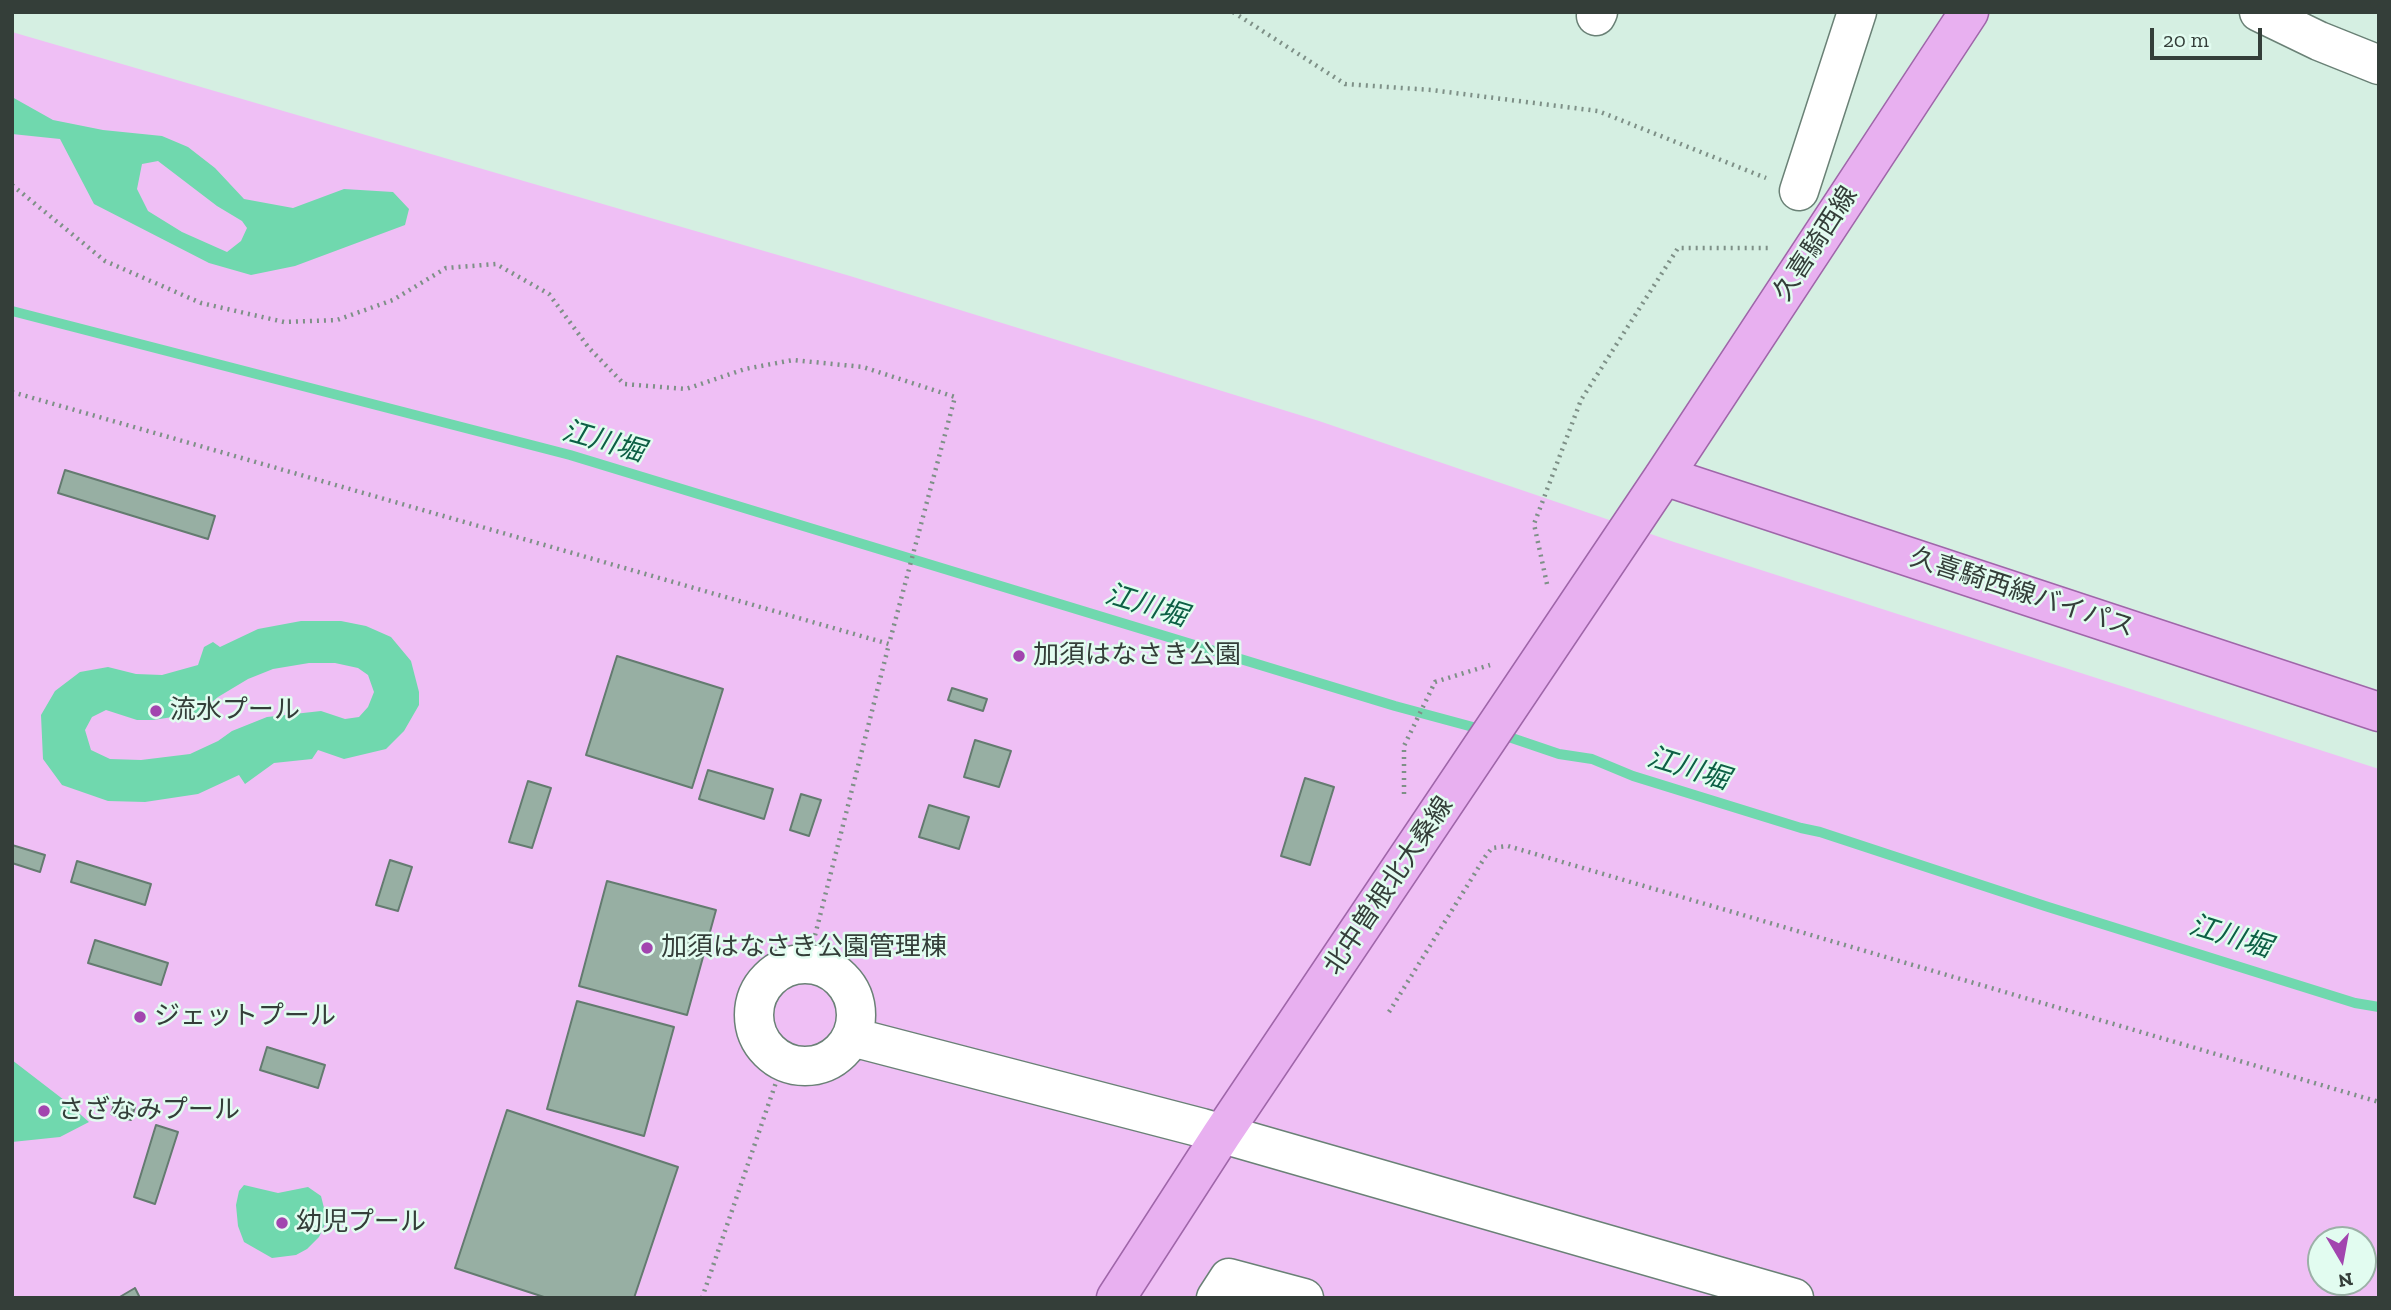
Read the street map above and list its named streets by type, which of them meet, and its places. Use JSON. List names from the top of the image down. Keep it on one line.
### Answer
{"streets":{"main road":["久喜騎西線","久喜騎西線バイパス","北中曽根北大桑線"]},"crossings":[["久喜騎西線","久喜騎西線バイパス"],["久喜騎西線","北中曽根北大桑線"],["久喜騎西線バイパス","北中曽根北大桑線"]],"water":["江川堀"],"places":["加須はなさき公園","流水プール","加須はなさき公園管理棟","ジェットプール","さざなみプール","幼児プール"],"scale_bar":"20 m","north":"bottom"}
